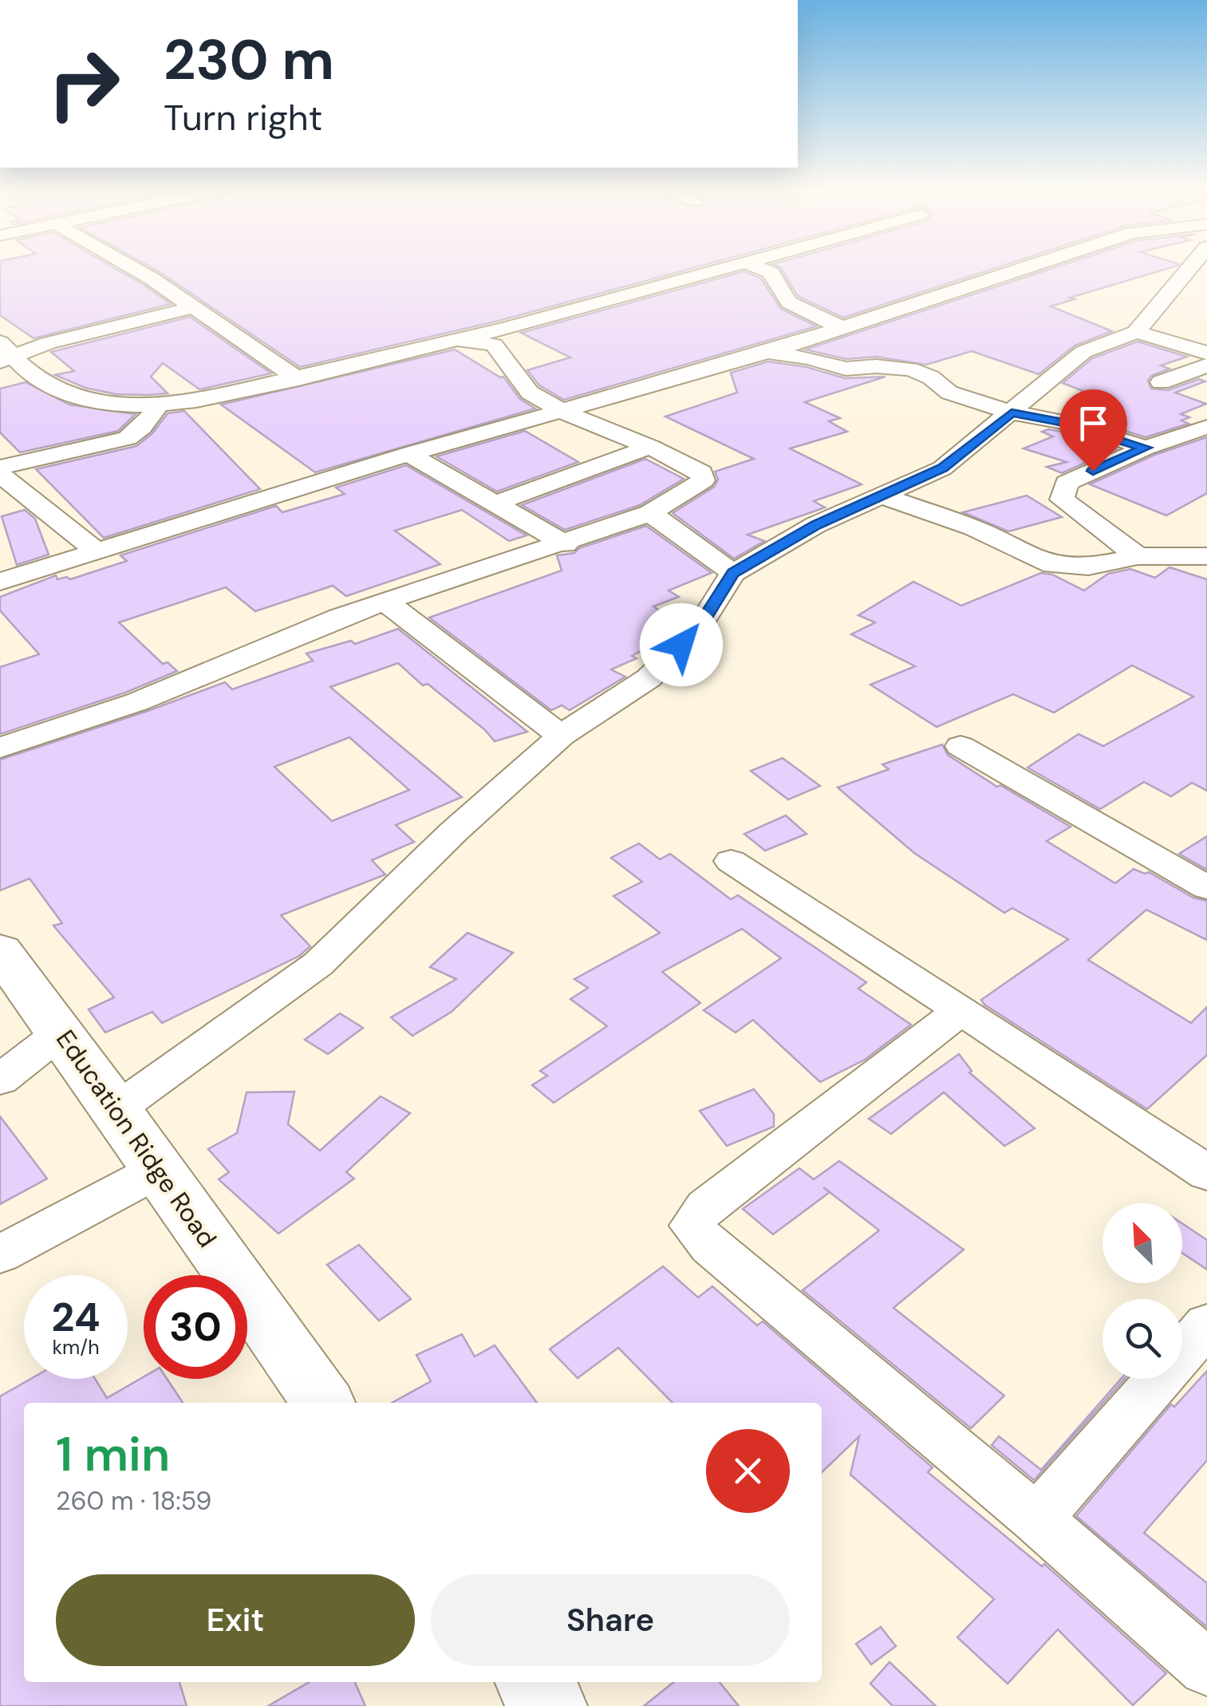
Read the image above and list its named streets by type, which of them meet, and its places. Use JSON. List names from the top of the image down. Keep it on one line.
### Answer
{"streets":{"main road":["Education Ridge Road"]},"north":"top left","page":{"turn":["230 m","Turn right"],"speed":"24 km/h","limit":"30","heading":["1 min","260 m · 18:59"],"buttons":["Exit","Share"]}}
